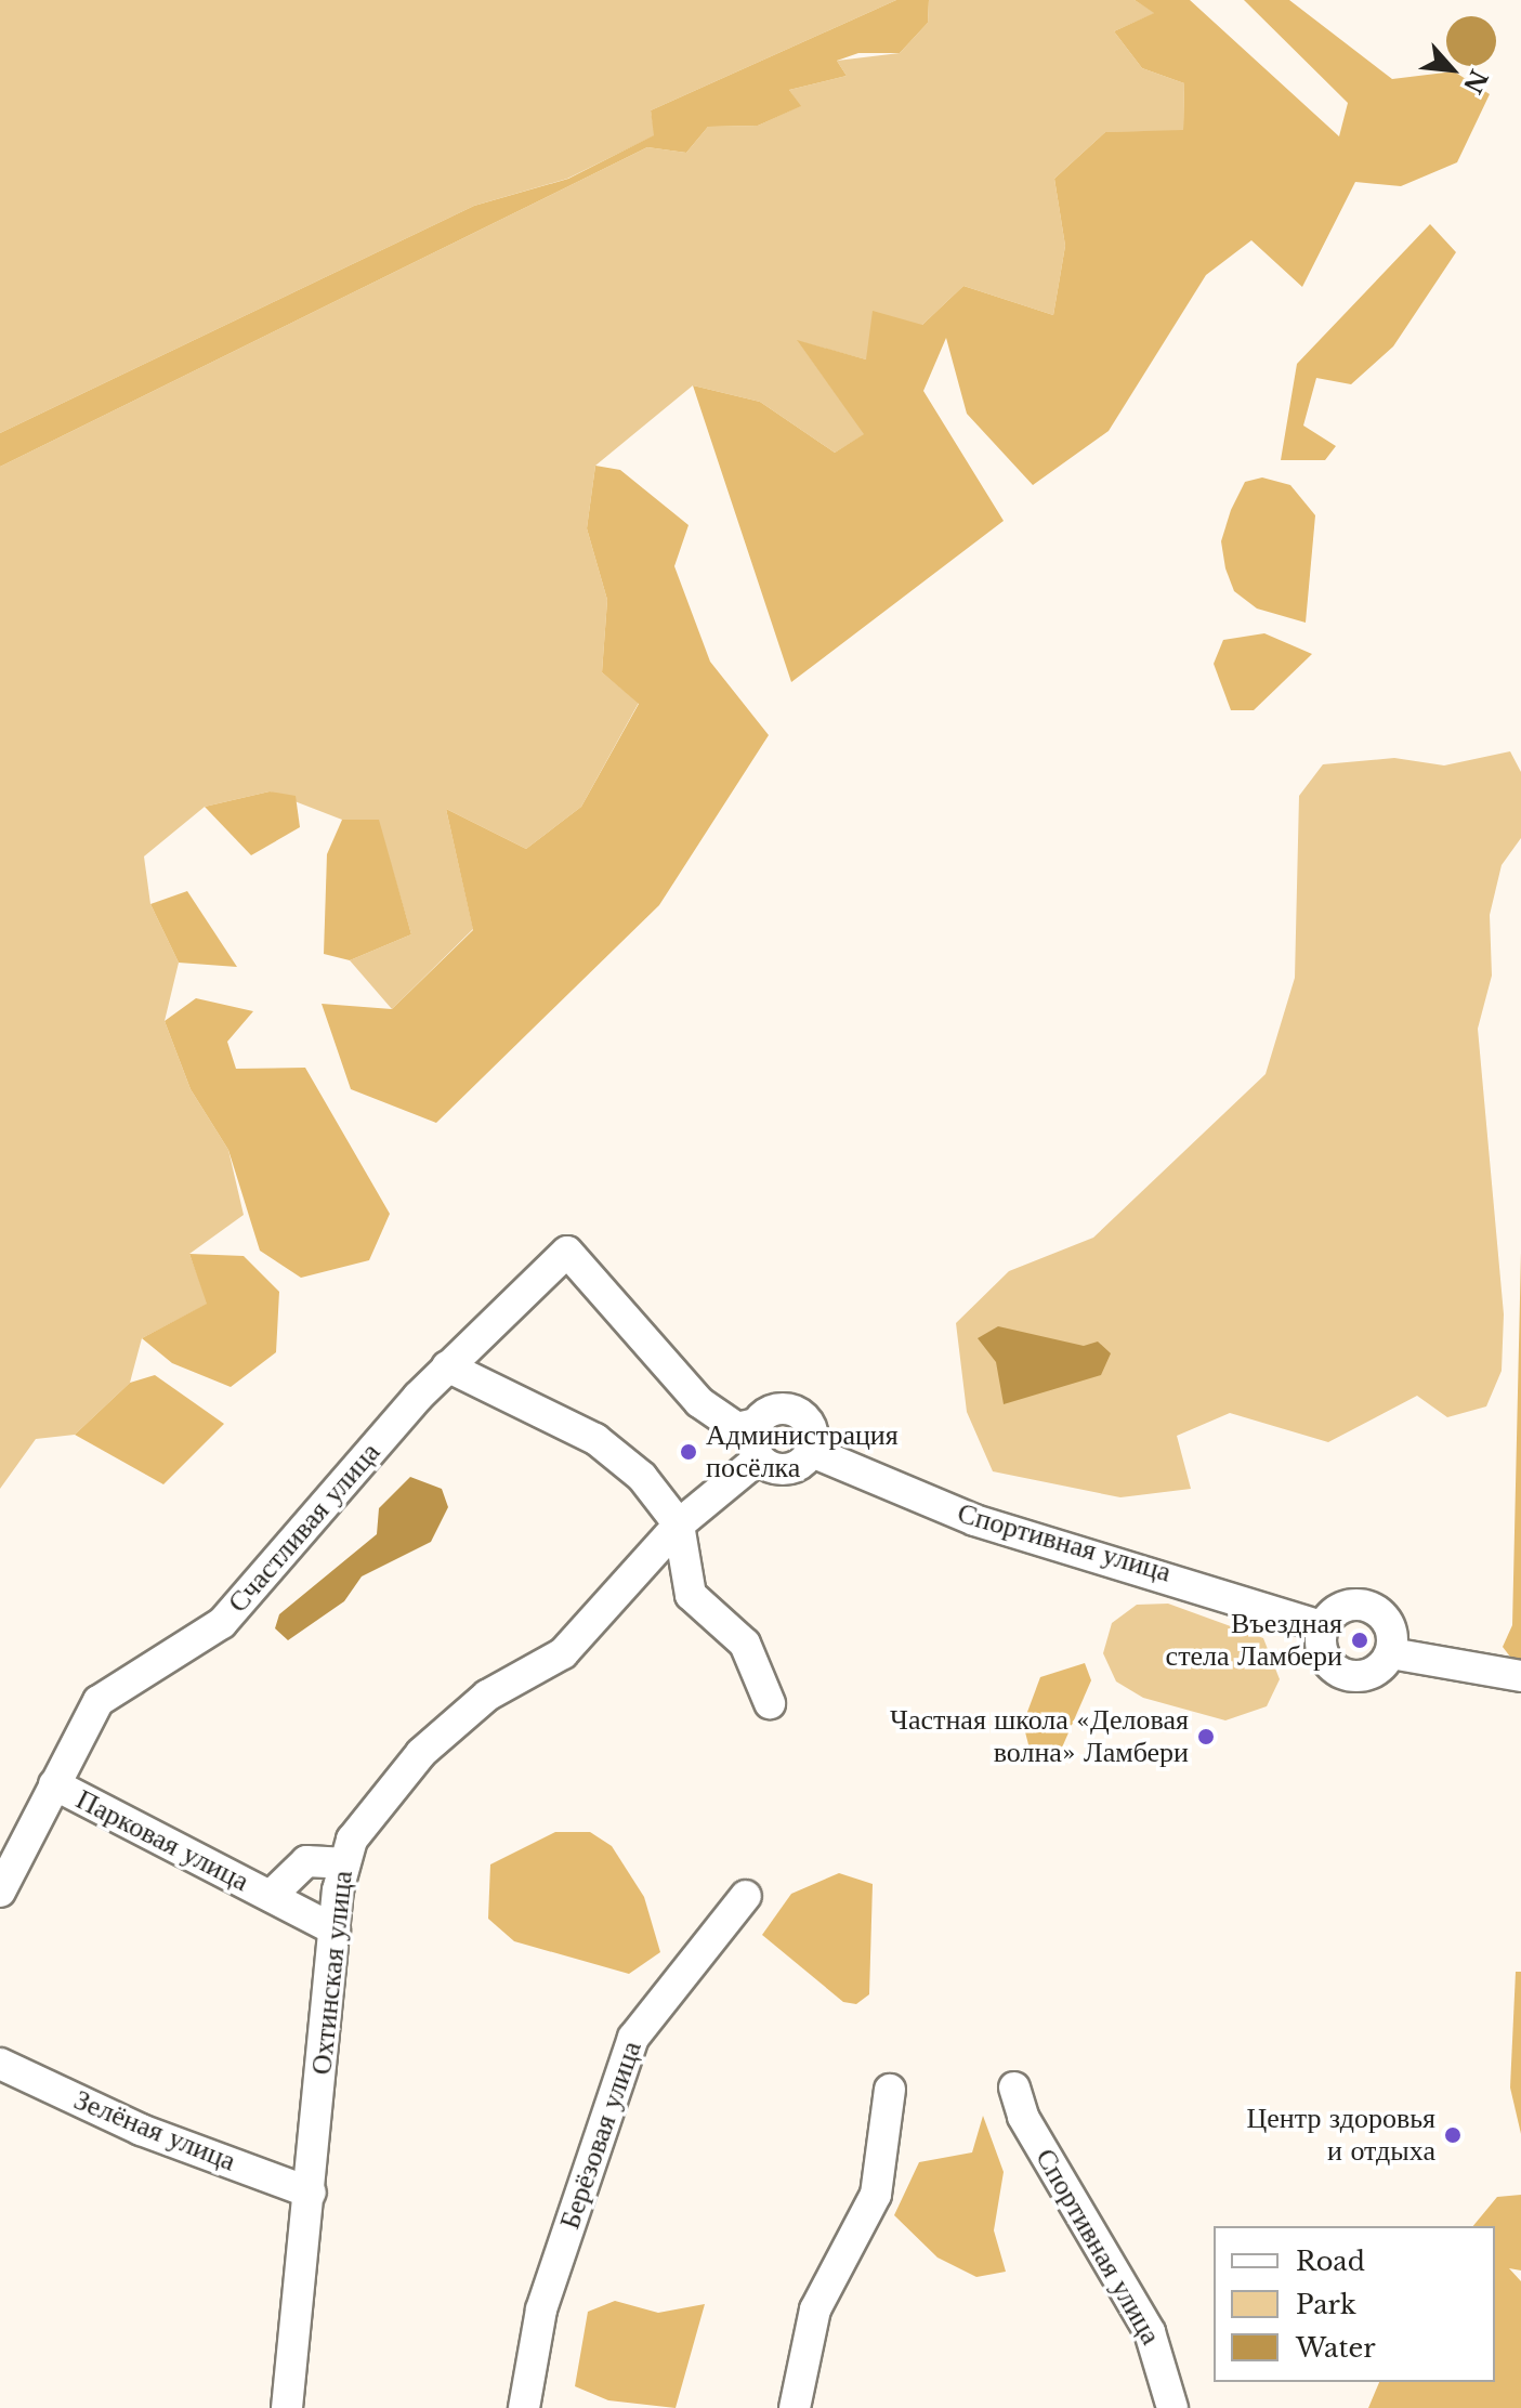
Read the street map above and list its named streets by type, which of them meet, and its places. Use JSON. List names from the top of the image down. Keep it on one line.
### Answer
{"streets":{"street":["Счастливая улица","Спортивная улица","Парковая улица","Охтинская улица","Зелёная улица","Берёзовая улица"]},"crossings":[["Счастливая улица","Спортивная улица"],["Счастливая улица","Парковая улица"],["Счастливая улица","Охтинская улица"],["Спортивная улица","Охтинская улица"],["Парковая улица","Охтинская улица"],["Охтинская улица","Зелёная улица"]],"places":["Администрация посёлка","Въездная стела Ламбери","Частная школа «Деловая волна» Ламбери","Центр здоровья и отдыха"],"legend":["Road","Park","Water"],"north":"bottom right"}
